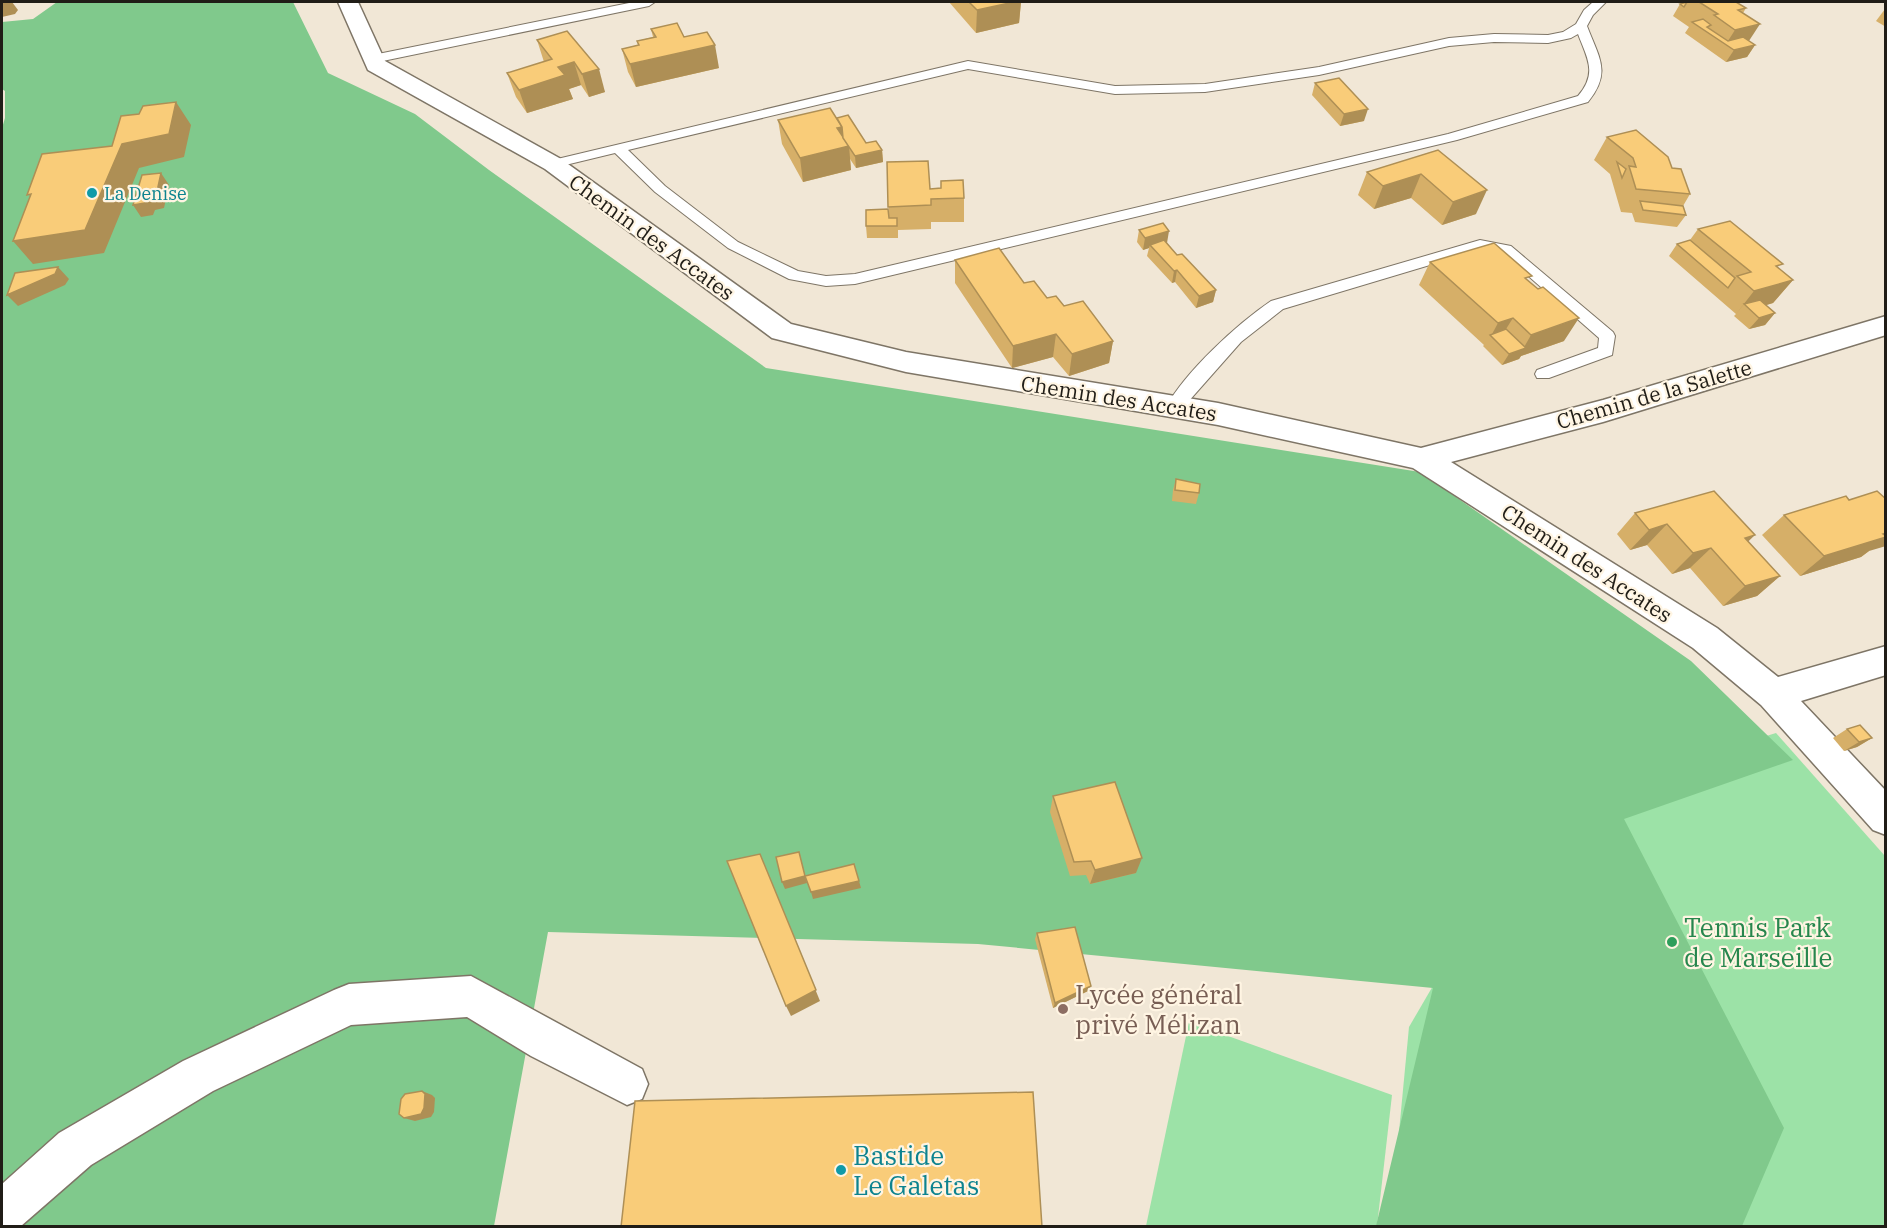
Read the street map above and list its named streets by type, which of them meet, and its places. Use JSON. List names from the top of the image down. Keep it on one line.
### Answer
{"streets":{"street":["Chemin des Accates","Chemin de la Salette"]},"crossings":[["Chemin des Accates","Chemin de la Salette"]],"places":["La Denise","Tennis Park de Marseille","Lycée général privé Mélizan","Bastide Le Galetas"]}
